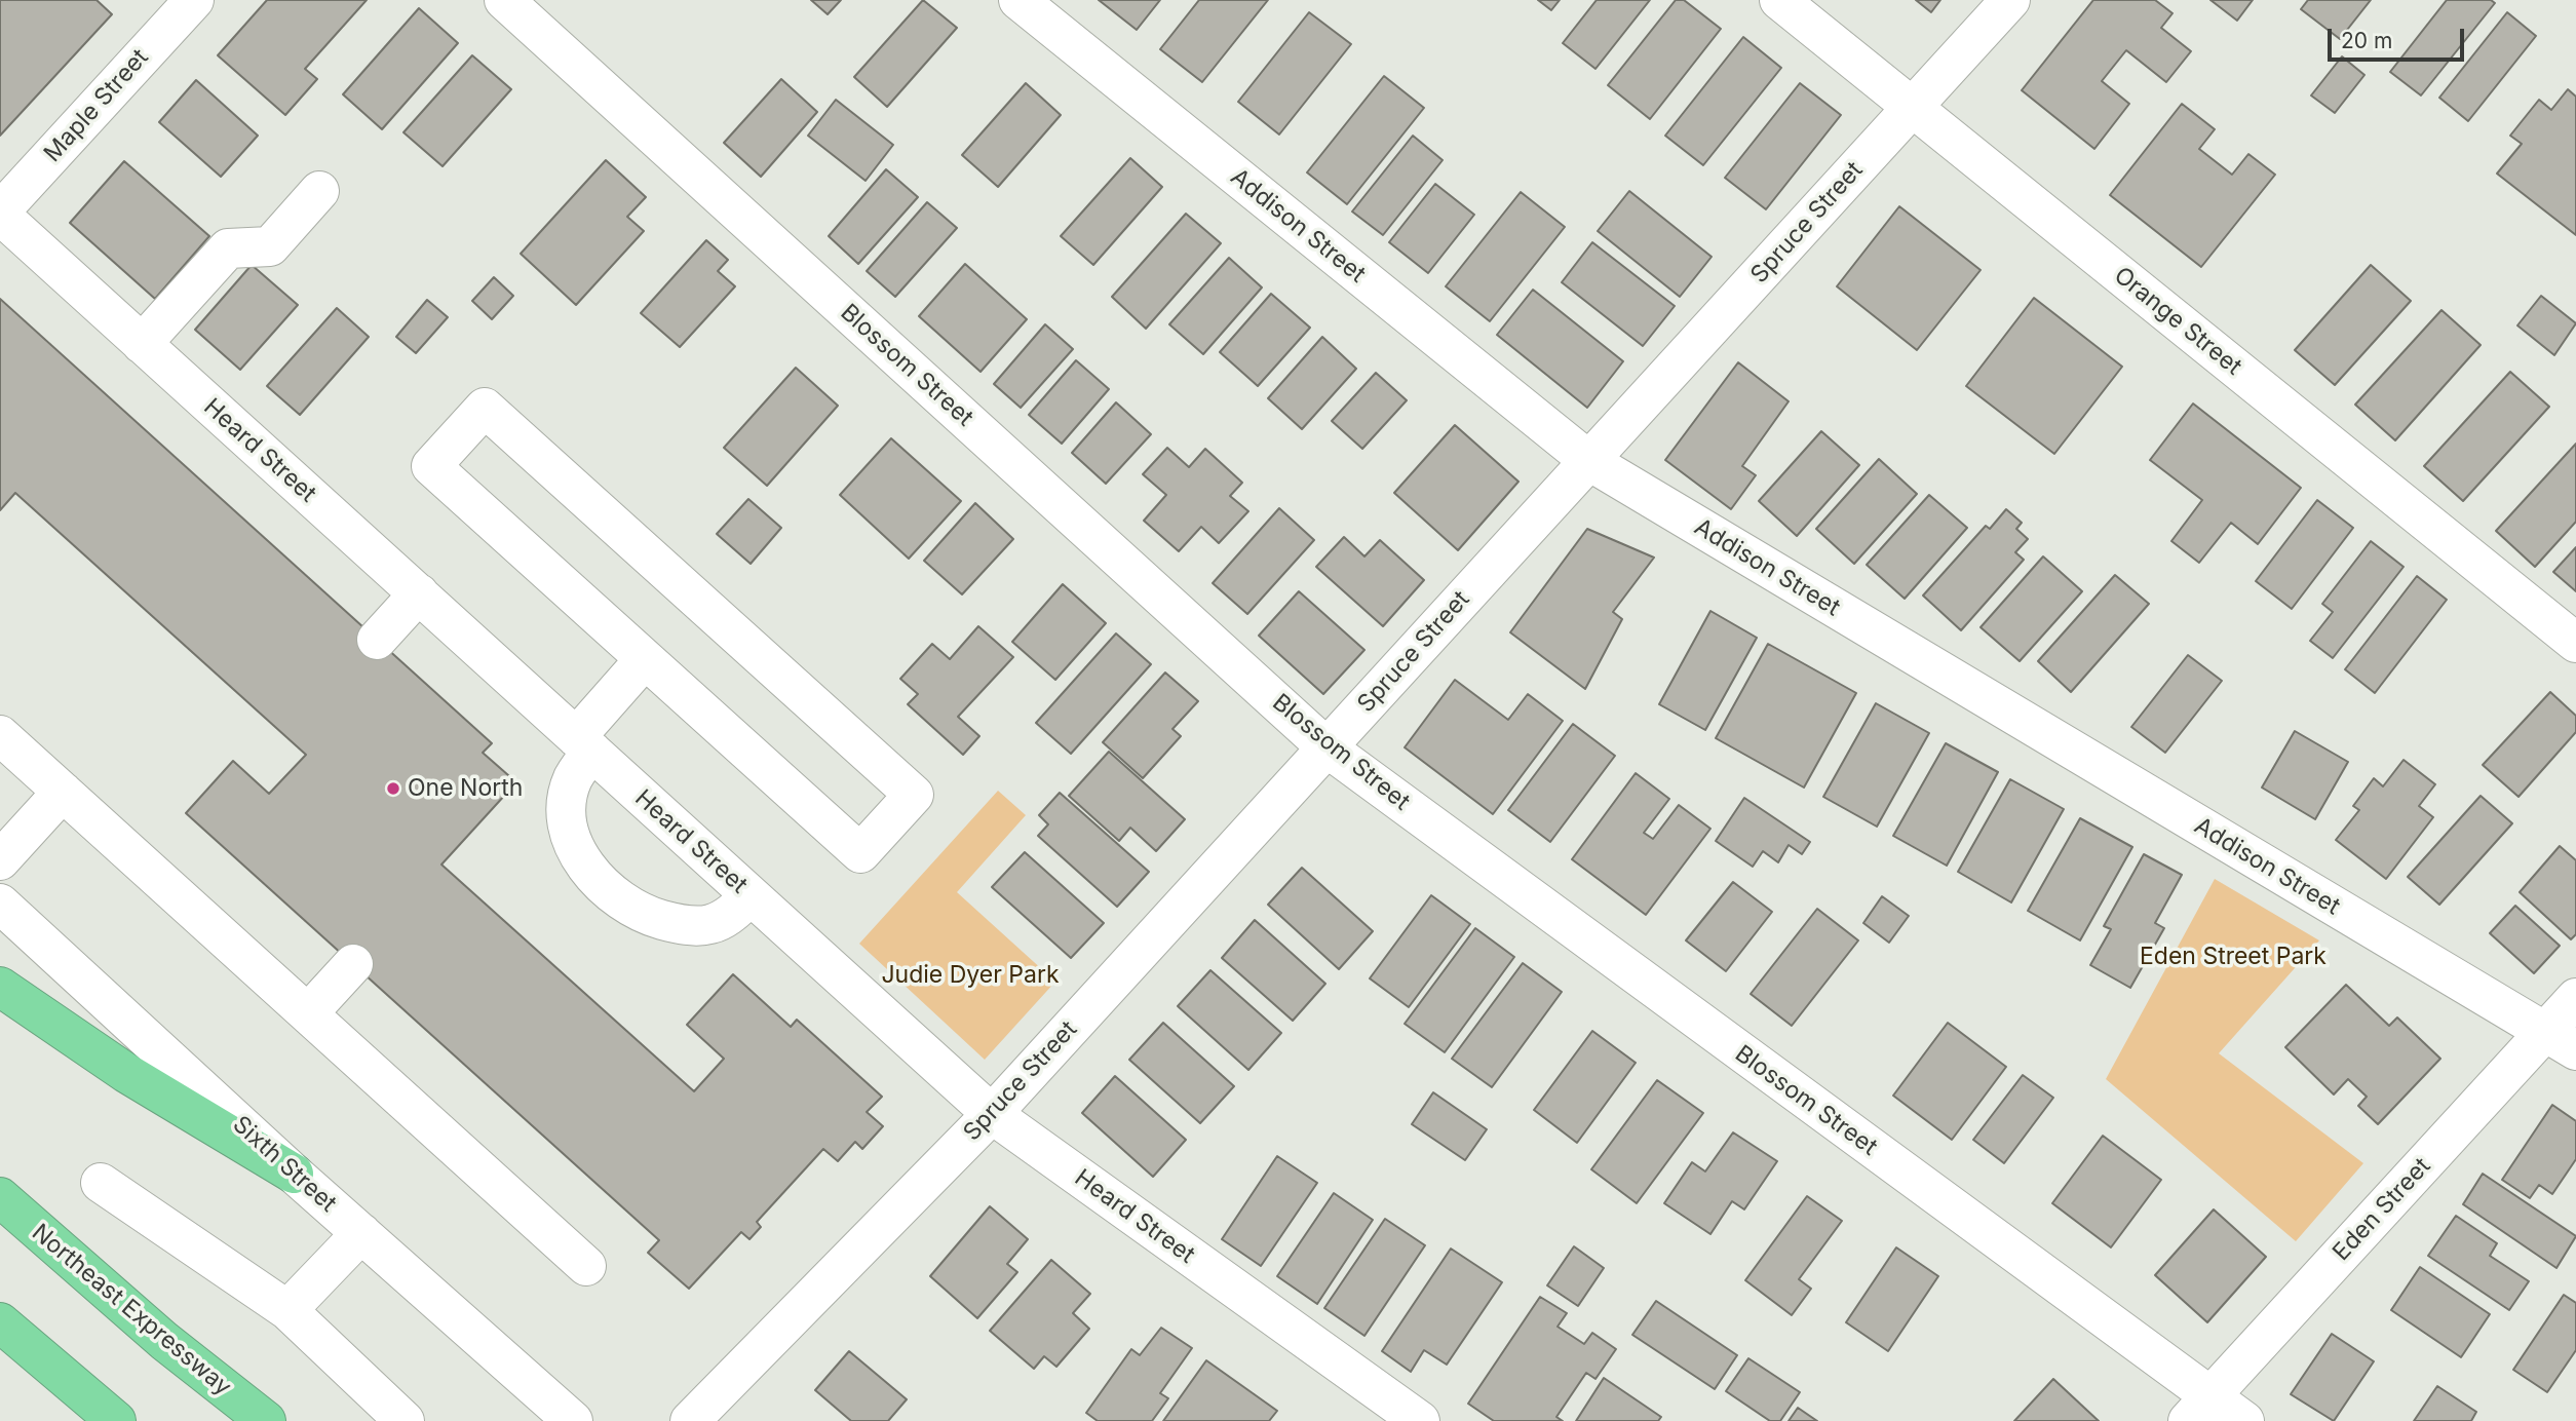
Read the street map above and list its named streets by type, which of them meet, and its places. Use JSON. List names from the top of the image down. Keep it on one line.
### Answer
{"streets":{"highway":["Northeast Expressway"],"street":["Maple Street","Spruce Street","Addison Street","Orange Street","Blossom Street","Heard Street","Sixth Street","Eden Street"]},"crossings":[["Maple Street","Heard Street"],["Spruce Street","Addison Street"],["Spruce Street","Orange Street"],["Spruce Street","Blossom Street"],["Spruce Street","Heard Street"],["Addison Street","Eden Street"],["Blossom Street","Eden Street"]],"parks":["Eden Street Park","Judie Dyer Park"],"places":["One North"],"scale_bar":"20 m"}
